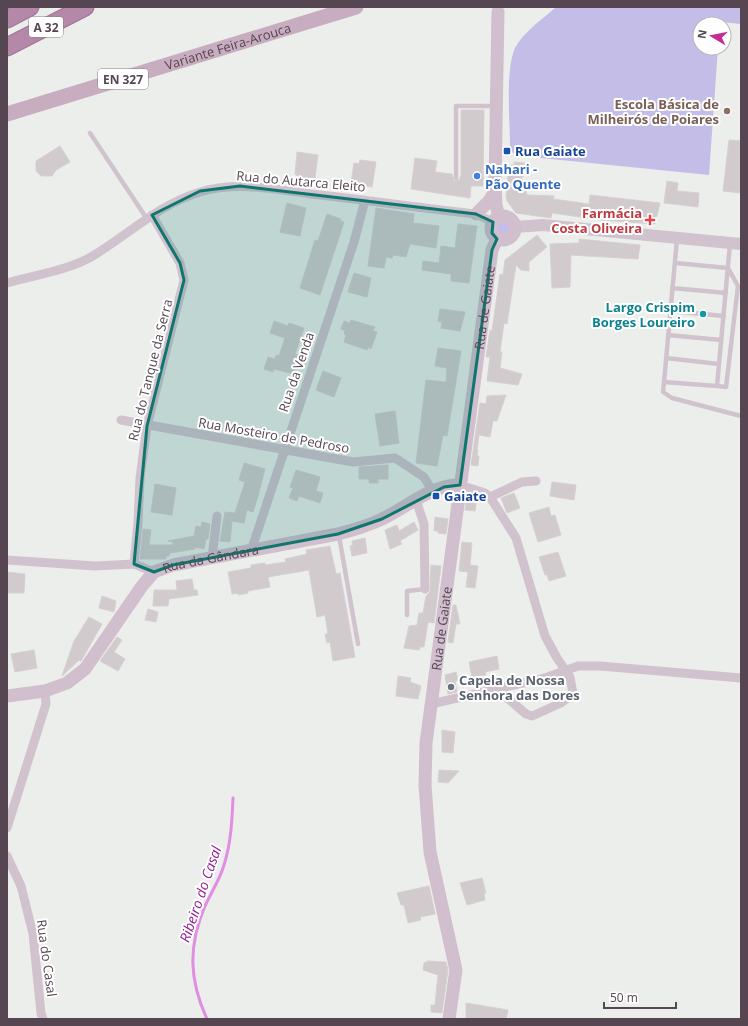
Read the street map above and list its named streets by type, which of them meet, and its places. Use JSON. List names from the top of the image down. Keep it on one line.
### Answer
{"streets":{"highway":["A 32"],"main road":["Variante Feira-Arouca","EN 327","Rua de Gaiate","Rua da Gândara"],"street":["Rua do Autarca Eleito","Rua do Tanque da Serra","Rua da Venda","Rua Mosteiro de Pedroso","Rua do Casal"]},"crossings":[["Rua do Autarca Eleito","Rua de Gaiate"],["Rua do Autarca Eleito","Rua do Tanque da Serra"],["Rua do Autarca Eleito","Rua da Venda"],["Rua de Gaiate","Rua da Gândara"],["Rua do Tanque da Serra","Rua Mosteiro de Pedroso"],["Rua da Venda","Rua Mosteiro de Pedroso"],["Rua da Venda","Rua da Gândara"],["Rua Mosteiro de Pedroso","Rua da Gândara"]],"water":["Ribeiro do Casal"],"places":{"other":["Escola Básica de Milheirós de Poiares","Nahari - Pão Quente","Largo Crispim Borges Loureiro","Capela de Nossa Senhora das Dores"],"transit":["Rua Gaiate","Gaiate"],"health":["Farmácia Costa Oliveira"]},"scale_bar":"50 m","north":"left"}
